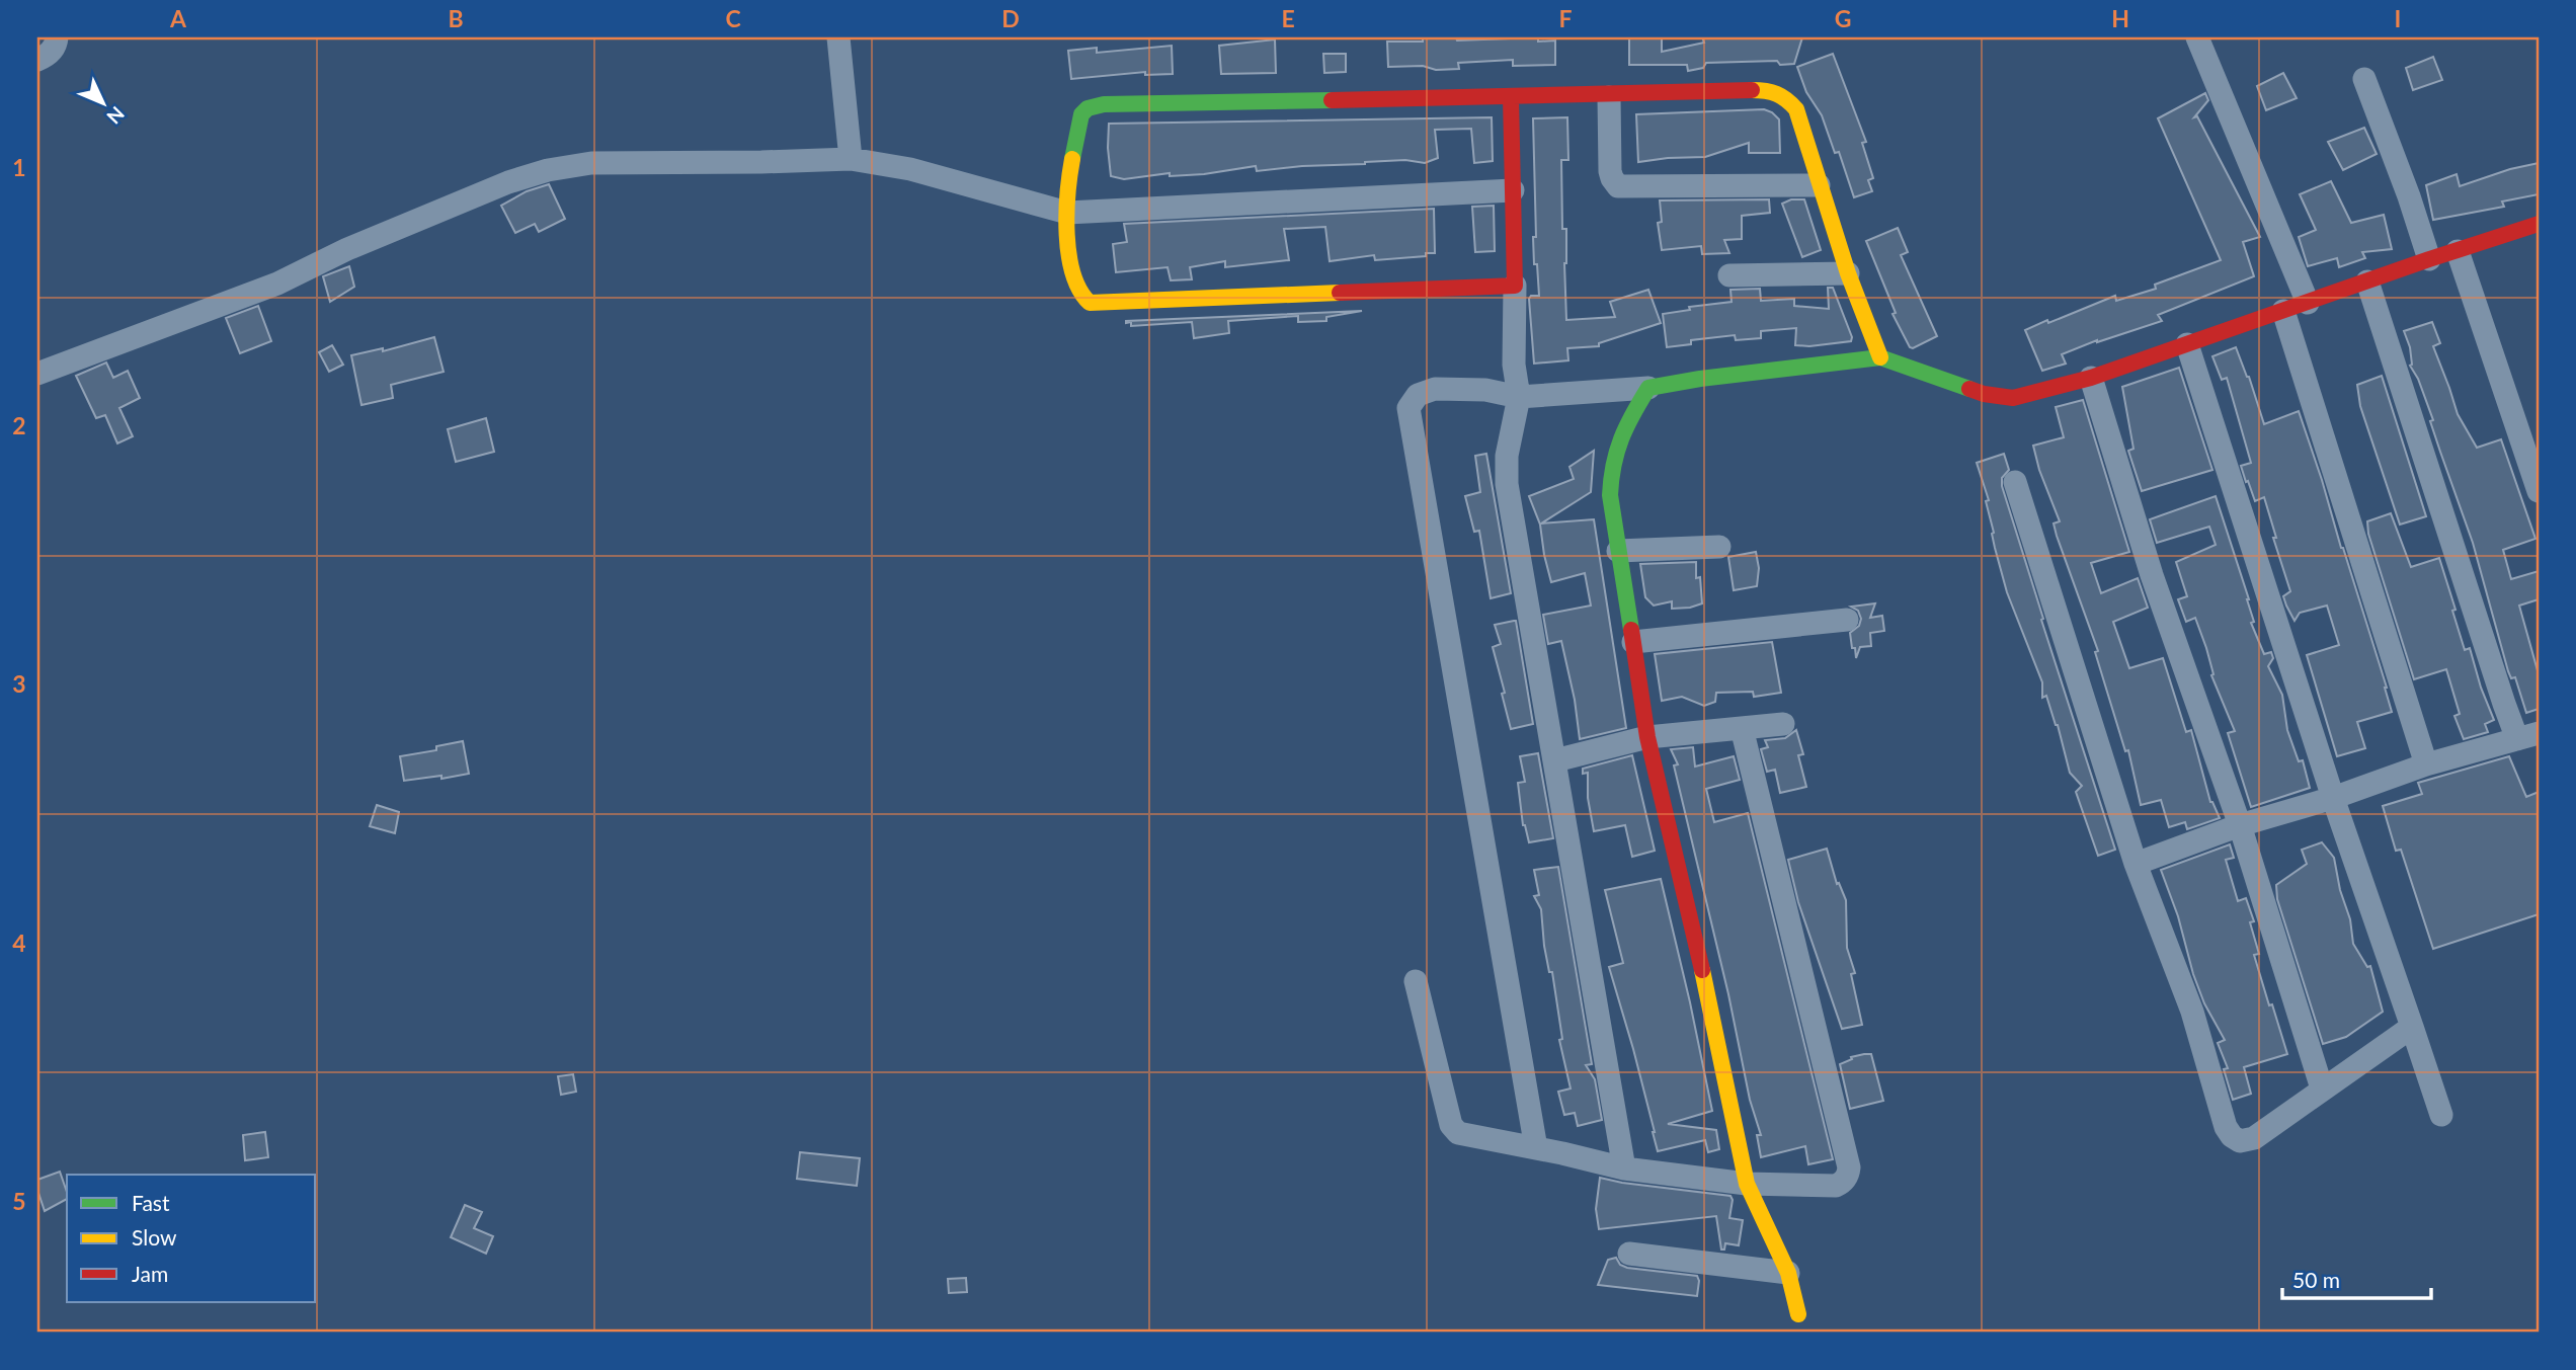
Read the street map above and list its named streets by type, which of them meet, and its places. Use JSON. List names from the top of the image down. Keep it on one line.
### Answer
{"legend":["Fast","Slow","Jam"],"scale_bar":"50 m","north":"bottom right","grid":{"columns":["A","B","C","D","E","F","G","H","I"],"rows":["1","2","3","4","5"]}}
